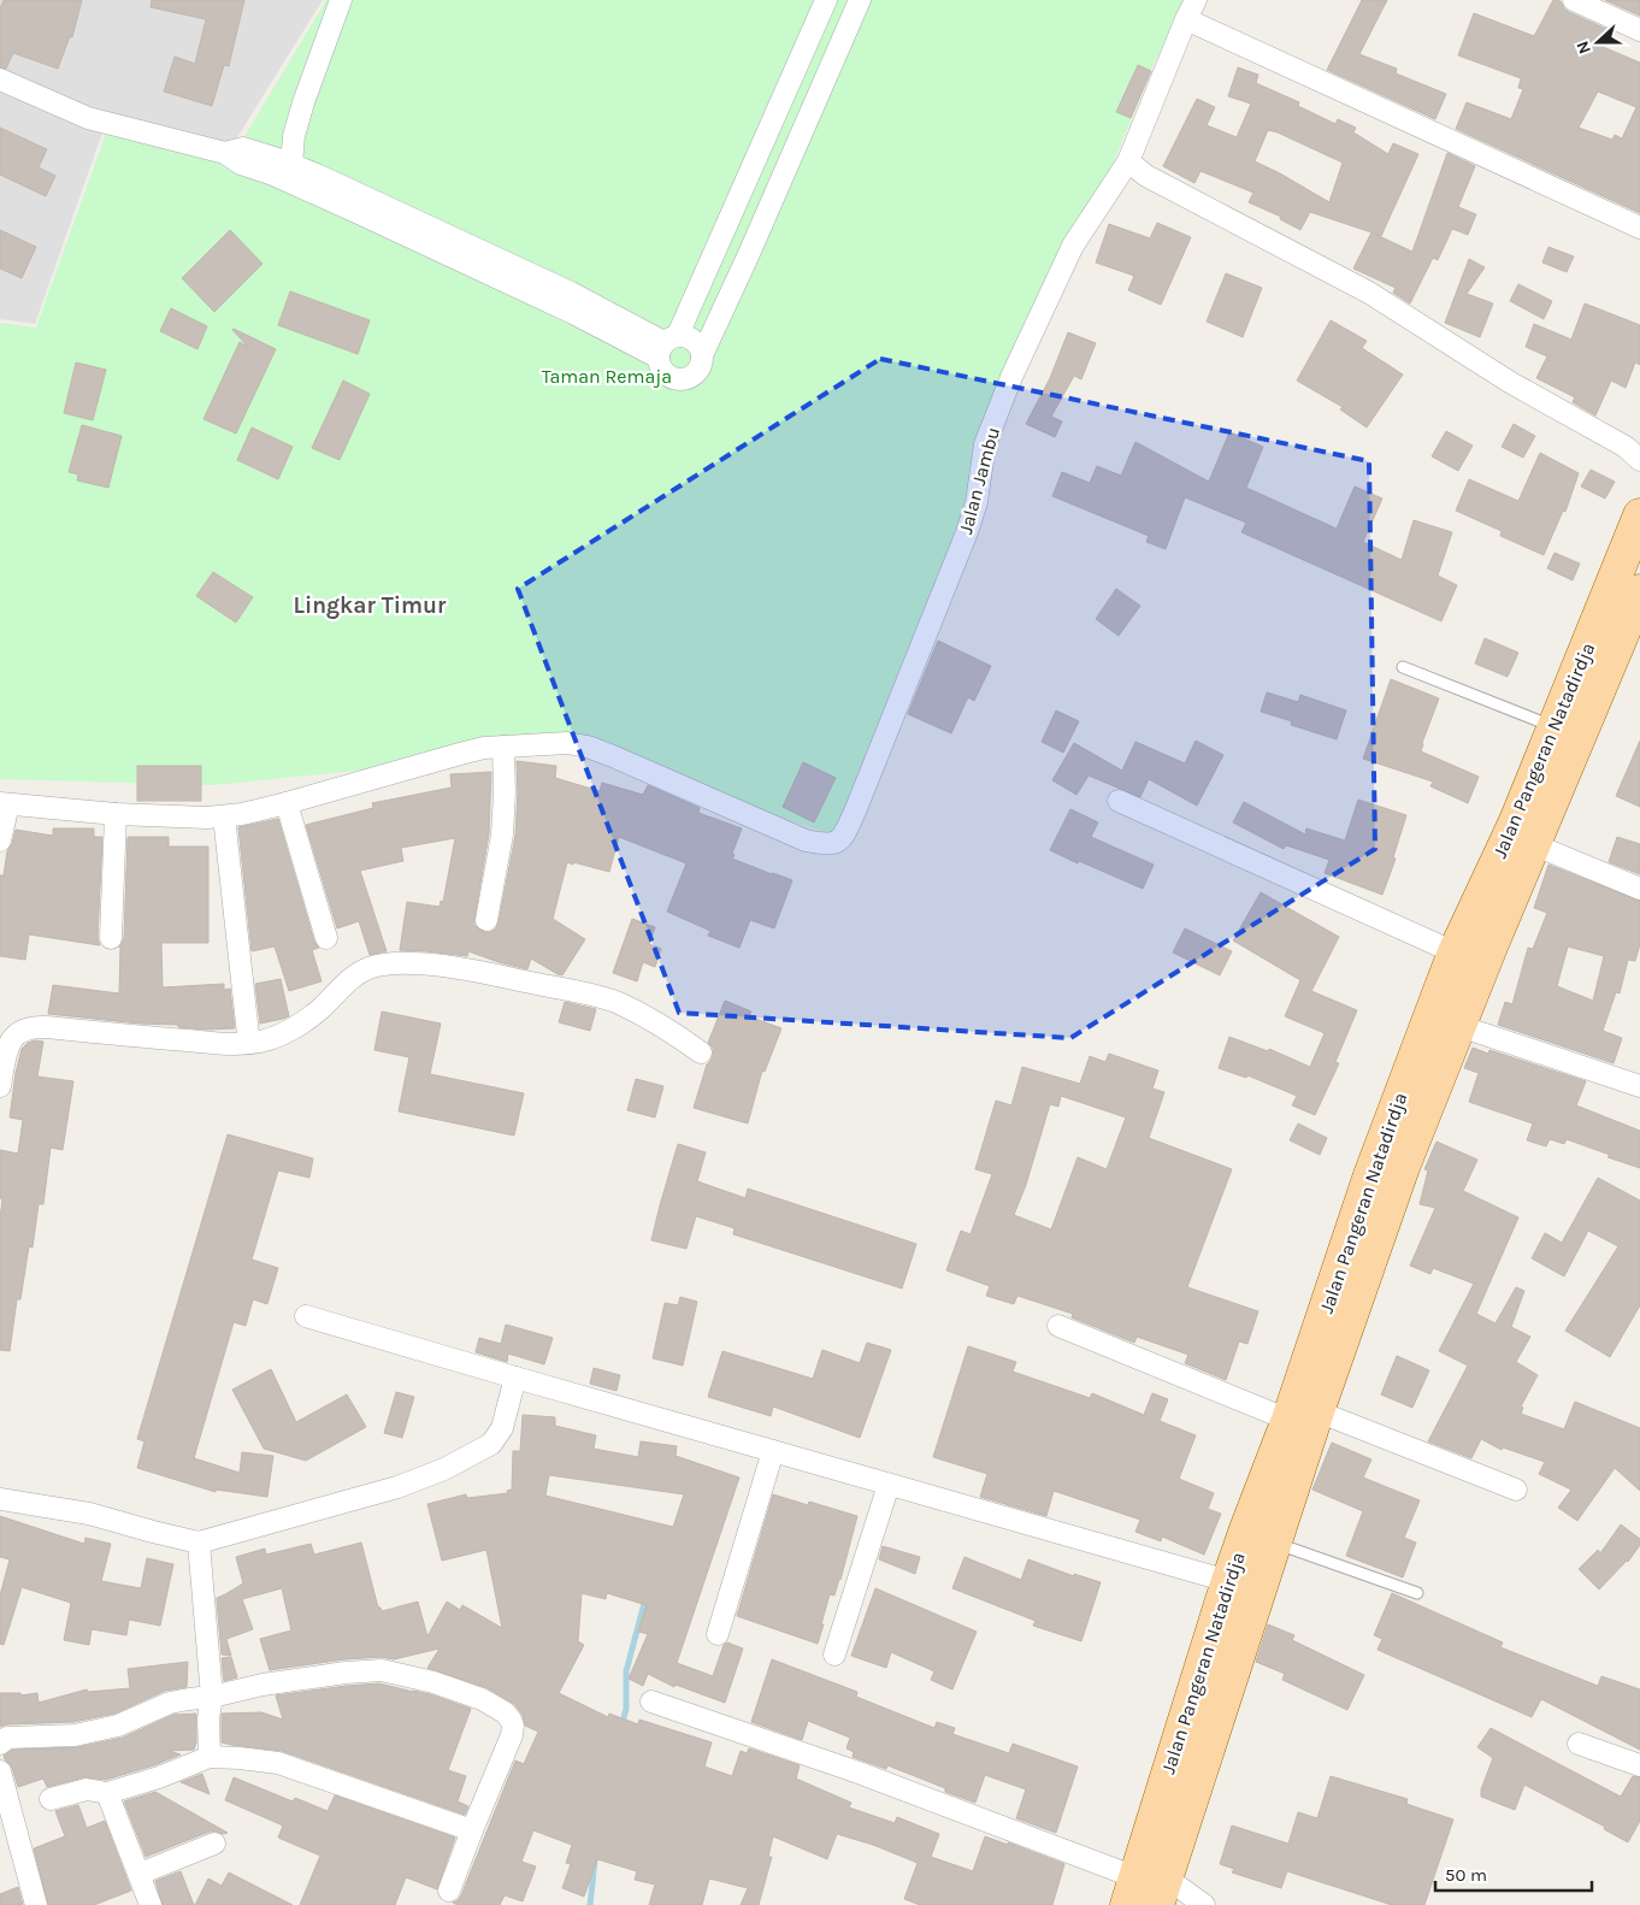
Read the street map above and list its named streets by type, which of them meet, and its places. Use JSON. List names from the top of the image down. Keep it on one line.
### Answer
{"streets":{"main road":["Jalan Pangeran Natadirdja"],"street":["Jalan Jambu"]},"districts":["Lingkar Timur"],"parks":["Taman Remaja"],"scale_bar":"50 m","north":"left"}
